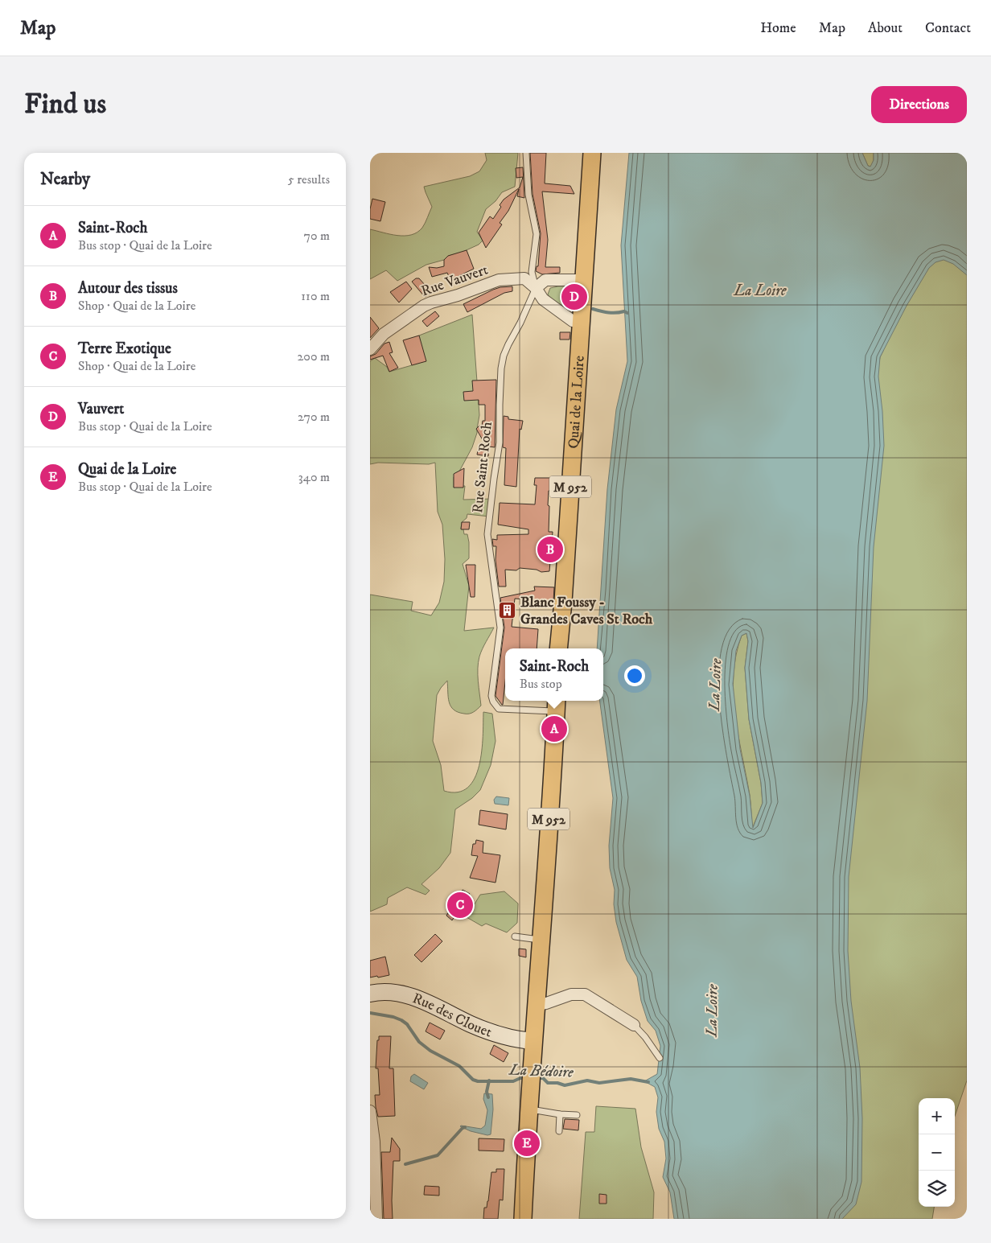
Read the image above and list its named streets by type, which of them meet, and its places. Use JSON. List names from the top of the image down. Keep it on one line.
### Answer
{"streets":{"main road":["Quai de la Loire","M 952"],"street":["Rue Vauvert","Rue des Clouet"],"lane":["Rue Saint-Roch"]},"crossings":[["Rue Vauvert","Rue Saint-Roch"],["Rue Saint-Roch","M 952"],["M 952","Rue des Clouet"]],"water":["La Loire","La Bédoire"],"places":{"building":["Blanc Foussy - Grandes Caves St Roch"]},"page":{"header":"Map","nav":["Home","Map","About","Contact"],"buttons":"Directions","title":"Find us","heading":["Nearby","5 results"],"list":[{"mark":"A","name":"Saint-Roch","note":"Bus stop · Quai de la Loire","value":"70 m"},{"mark":"B","name":"Autour des tissus","note":"Shop · Quai de la Loire","value":"110 m"},{"mark":"C","name":"Terre Exotique","note":"Shop · Quai de la Loire","value":"200 m"},{"mark":"D","name":"Vauvert","note":"Bus stop · Quai de la Loire","value":"270 m"},{"mark":"E","name":"Quai de la Loire","note":"Bus stop · Quai de la Loire","value":"340 m"}],"pins":["D","B","A","C","E"],"popup":["Saint-Roch","Bus stop"],"map_buttons":["+","−"]}}
